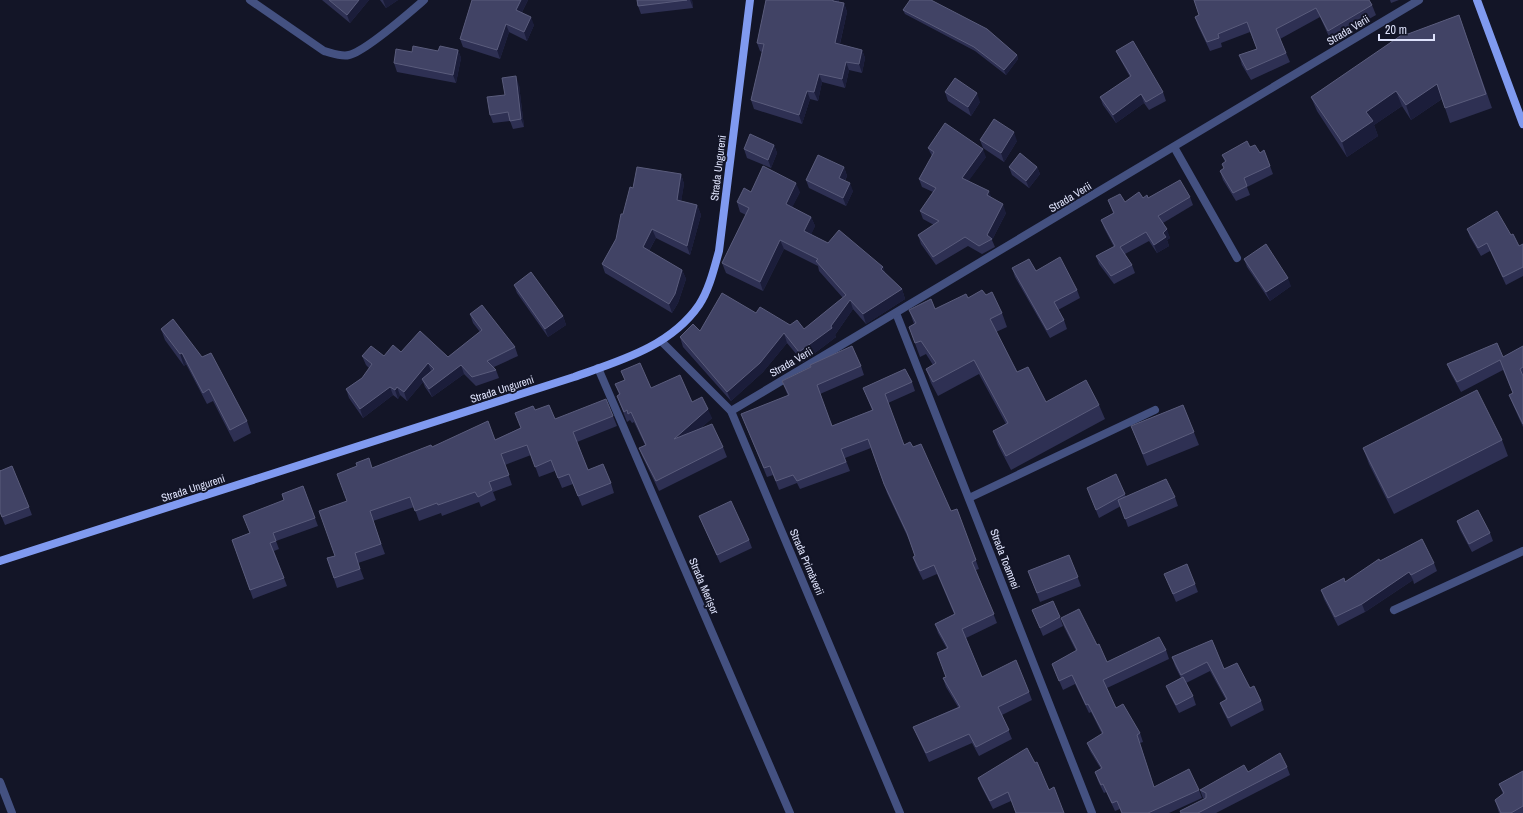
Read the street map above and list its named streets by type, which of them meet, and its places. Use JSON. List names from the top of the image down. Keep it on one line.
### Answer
{"streets":{"main road":["Strada Ungureni"],"street":["Strada Verii","Strada Toamnei","Strada Primăverii","Strada Merișor"]},"crossings":[["Strada Verii","Strada Toamnei"],["Strada Verii","Strada Primăverii"],["Strada Ungureni","Strada Primăverii"],["Strada Ungureni","Strada Merișor"]],"scale_bar":"20 m"}
